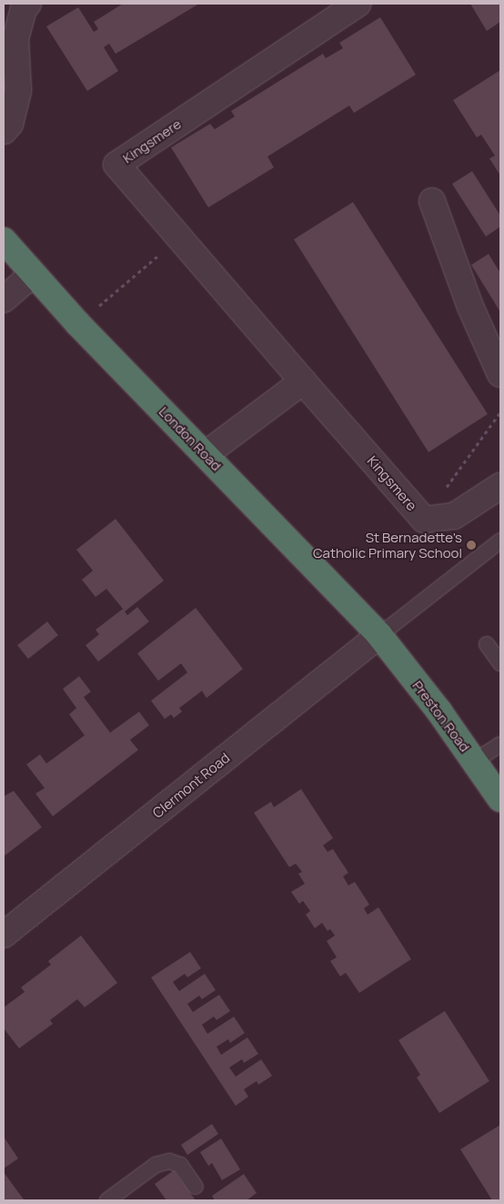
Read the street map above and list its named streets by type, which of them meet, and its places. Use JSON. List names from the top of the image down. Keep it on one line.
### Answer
{"streets":{"highway":["London Road","Preston Road"],"street":["Kingsmere","Clermont Road"]},"crossings":[["London Road","Preston Road"],["London Road","Clermont Road"],["Preston Road","Clermont Road"]],"places":["St Bernadette's Catholic Primary School"]}
